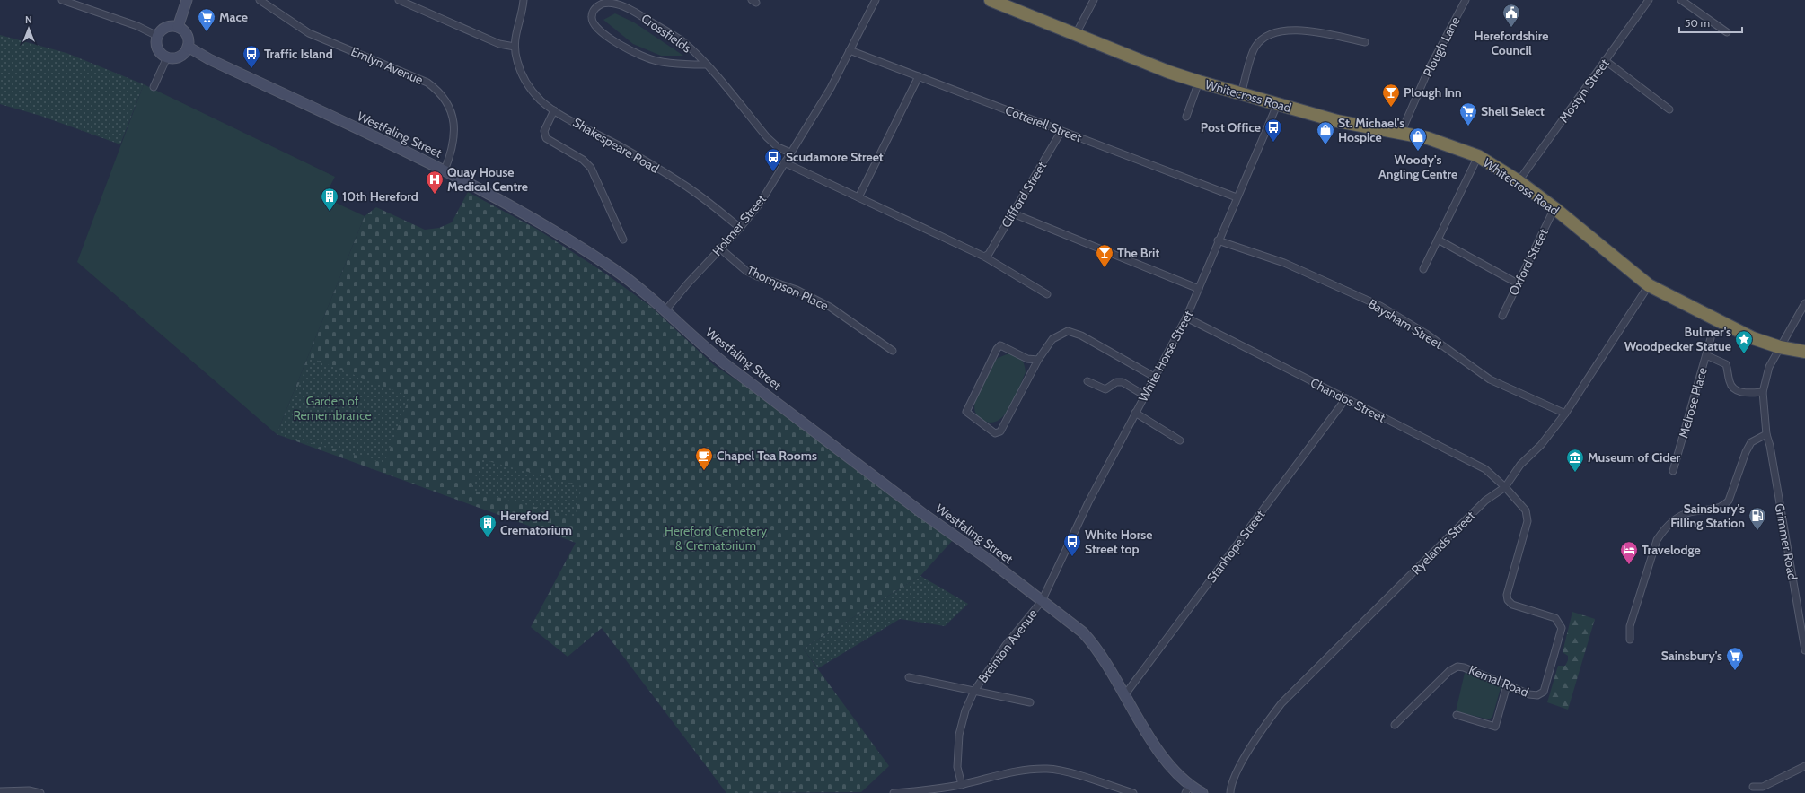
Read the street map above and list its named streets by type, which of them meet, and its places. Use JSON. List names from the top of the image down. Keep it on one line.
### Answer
{"streets":{"highway":["Whitecross Road"],"street":["Crossfields","Plough Lane","Emlyn Avenue","Mostyn Street","Cotterell Street","Westfaling Street","Shakespeare Road","Clifford Street","Holmer Street","Oxford Street","Thompson Place","Baysham Street","White Horse Street","Chandos Street","Melrose Place","Grimmer Road","Ryelands Street","Stanhope Street","Breinton Avenue","Kernal Road"]},"crossings":[["Crossfields","Holmer Street"],["Plough Lane","Whitecross Road"],["Emlyn Avenue","Westfaling Street"],["Mostyn Street","Whitecross Road"],["Whitecross Road","Oxford Street"],["Whitecross Road","White Horse Street"],["Whitecross Road","Grimmer Road"],["Whitecross Road","Ryelands Street"],["Cotterell Street","Clifford Street"],["Cotterell Street","Holmer Street"],["Cotterell Street","White Horse Street"],["Westfaling Street","Holmer Street"],["Westfaling Street","White Horse Street"],["Westfaling Street","Stanhope Street"],["Westfaling Street","Breinton Avenue"],["Shakespeare Road","Holmer Street"],["Holmer Street","Thompson Place"],["Baysham Street","White Horse Street"],["Baysham Street","Ryelands Street"],["White Horse Street","Chandos Street"],["White Horse Street","Breinton Avenue"],["Chandos Street","Ryelands Street"],["Chandos Street","Stanhope Street"],["Chandos Street","Kernal Road"],["Melrose Place","Grimmer Road"],["Ryelands Street","Kernal Road"]],"parks":["Garden of Remembrance","Hereford Cemetery & Crematorium"],"places":{"public building":["Herefordshire Council"],"supermarket":["Mace","Shell Select","Sainsbury's"],"bus stop":["Traffic Island","Post Office","Scudamore Street","White Horse Street top"],"bar":["Plough Inn","The Brit"],"shop":["St. Michael's Hospice","Woody's Angling Centre"],"hospital":["Quay House Medical Centre"],"building":["10th Hereford","Hereford Crematorium"],"place":["Bulmer's Woodpecker Statue"],"cafe":["Chapel Tea Rooms"],"museum":["Museum of Cider"],"fuel station":["Sainsbury's Filling Station"],"hotel":["Travelodge"]},"scale_bar":"50 m","north":"top"}
